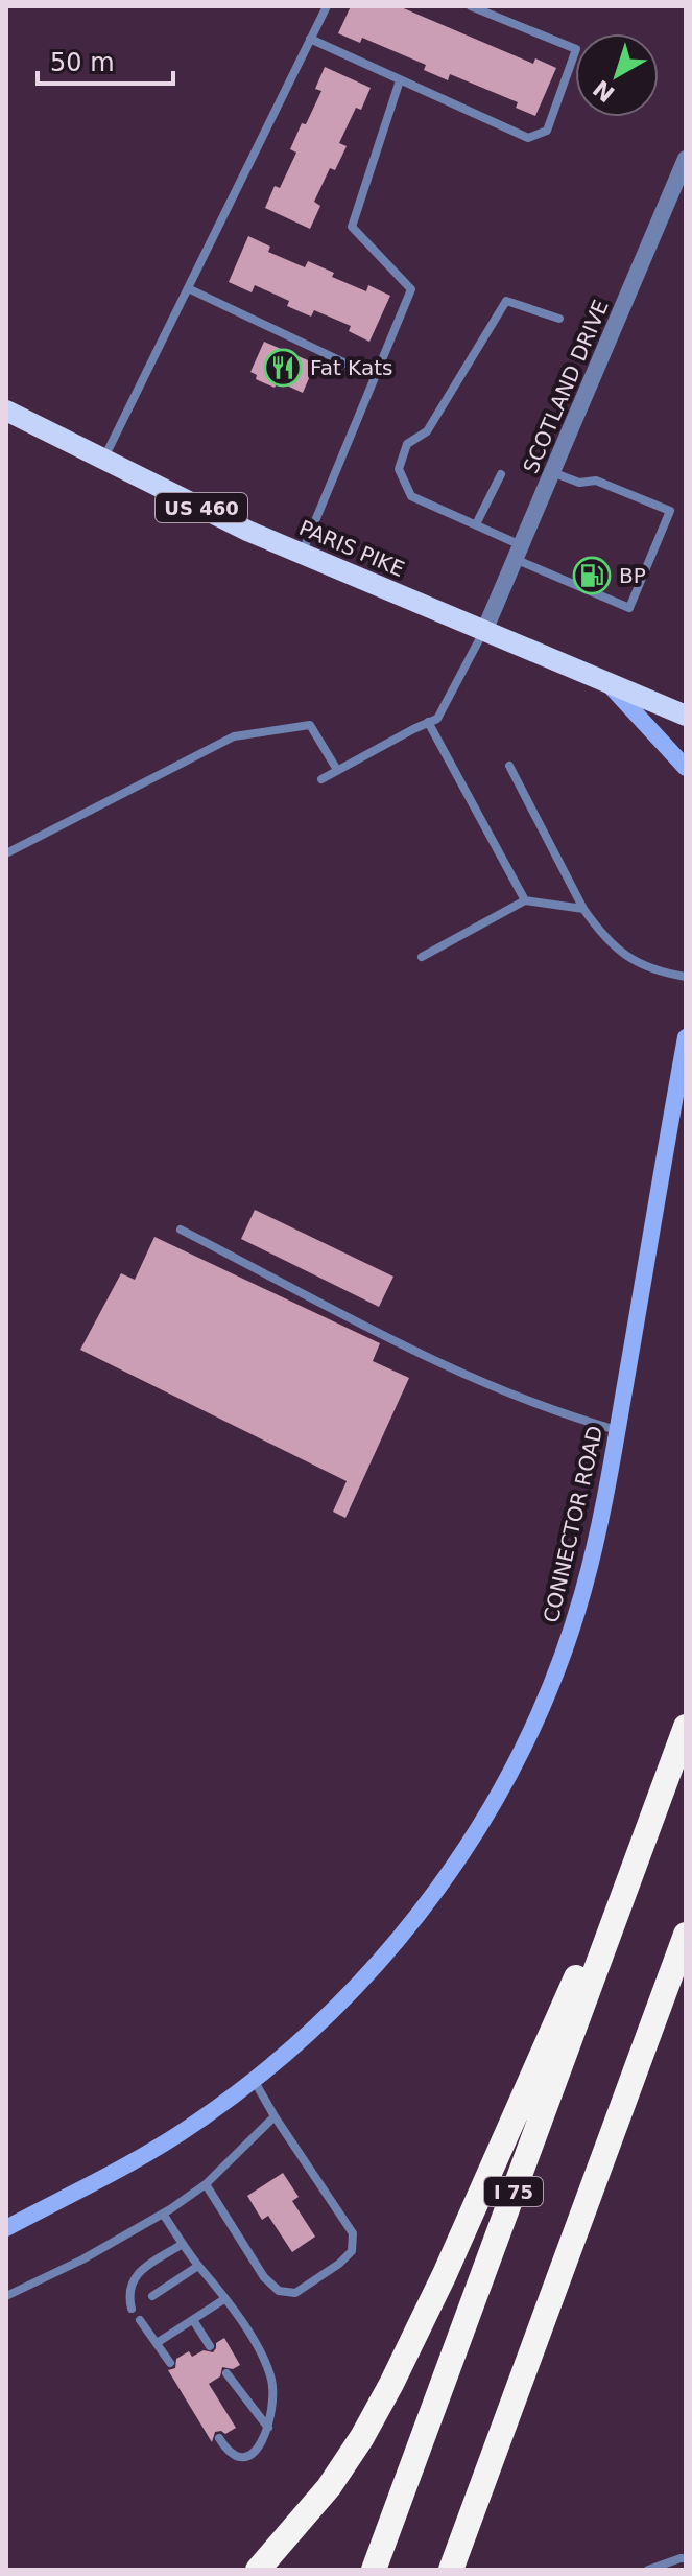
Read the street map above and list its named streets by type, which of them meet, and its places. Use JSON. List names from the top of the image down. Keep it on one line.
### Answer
{"streets":{"highway":["I 75"],"main road":["US 460","PARIS PIKE","CONNECTOR ROAD"],"street":["SCOTLAND DRIVE"]},"crossings":[["SCOTLAND DRIVE","PARIS PIKE"]],"places":{"restaurant":["Fat Kats"],"fuel station":["BP"]},"scale_bar":"50 m","north":"bottom left"}
